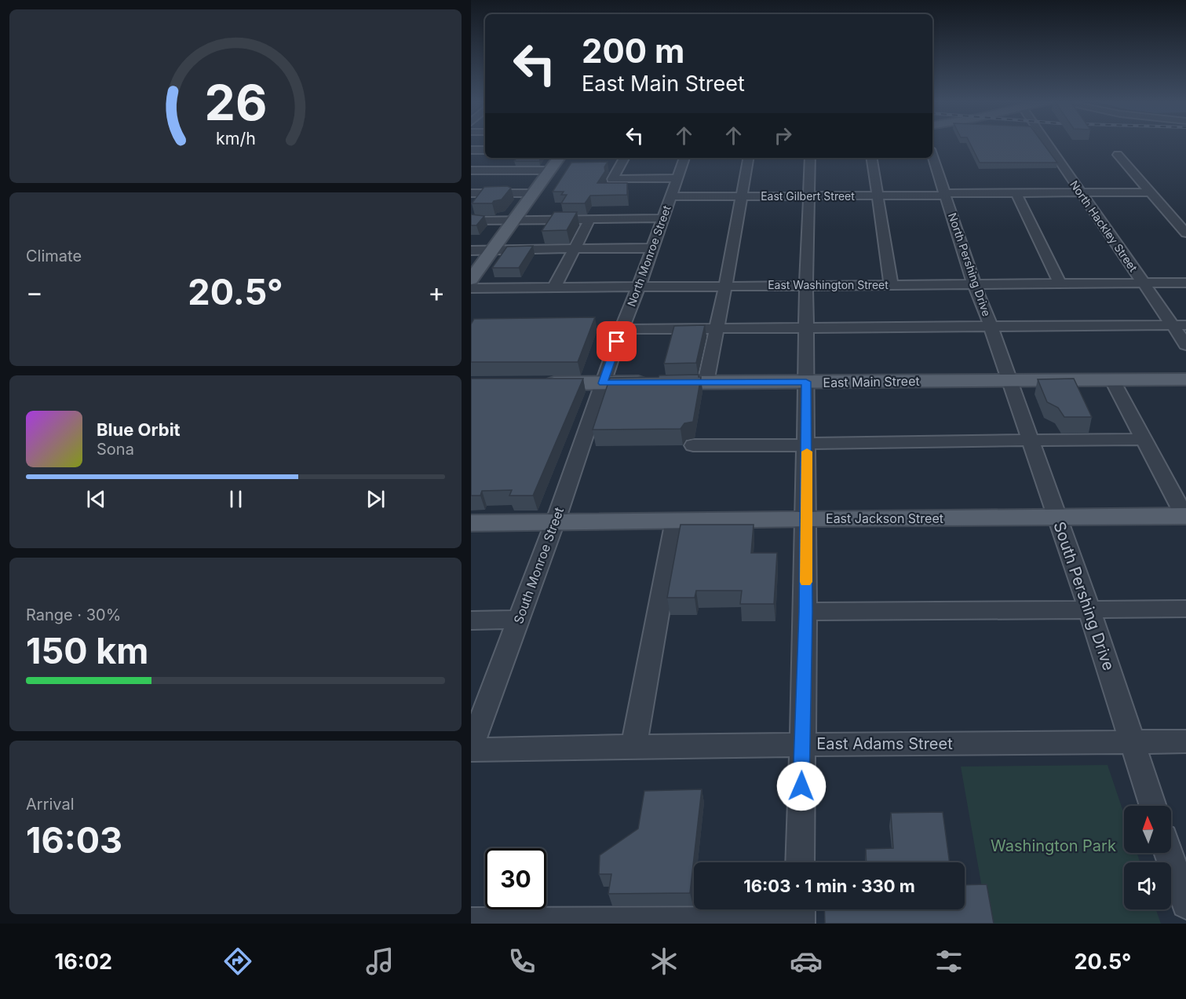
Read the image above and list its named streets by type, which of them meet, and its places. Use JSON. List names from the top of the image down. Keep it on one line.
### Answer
{"streets":{"main road":["East Main Street","East Jackson Street"],"street":["East Gilbert Street","North Hackley Street","North Monroe Street","North Pershing Drive","East Washington Street","South Monroe Street","South Pershing Drive","East Adams Street"]},"crossings":[["East Gilbert Street","North Hackley Street"],["East Gilbert Street","North Monroe Street"],["East Gilbert Street","North Pershing Drive"],["North Hackley Street","East Washington Street"],["North Monroe Street","East Washington Street"],["North Monroe Street","East Main Street"],["North Monroe Street","South Monroe Street"],["North Pershing Drive","East Washington Street"],["North Pershing Drive","East Main Street"],["North Pershing Drive","South Pershing Drive"],["East Main Street","South Monroe Street"],["East Main Street","South Pershing Drive"],["East Jackson Street","South Monroe Street"],["East Jackson Street","South Pershing Drive"],["South Monroe Street","East Adams Street"],["South Pershing Drive","East Adams Street"]],"parks":["Washington Park"],"north":"top","page":{"turn":["200 m","East Main Street"],"tile":["Climate",["Range · 30%","150 km"],["Arrival","16:03"]],"heat":["−","20.5°","+"],"song":["Blue Orbit","Sona"],"limit":"30","trip":"16:03 · 1 min · 330 m","tabs":["16:02","20.5°"],"gauge":["26","km/h"]}}
